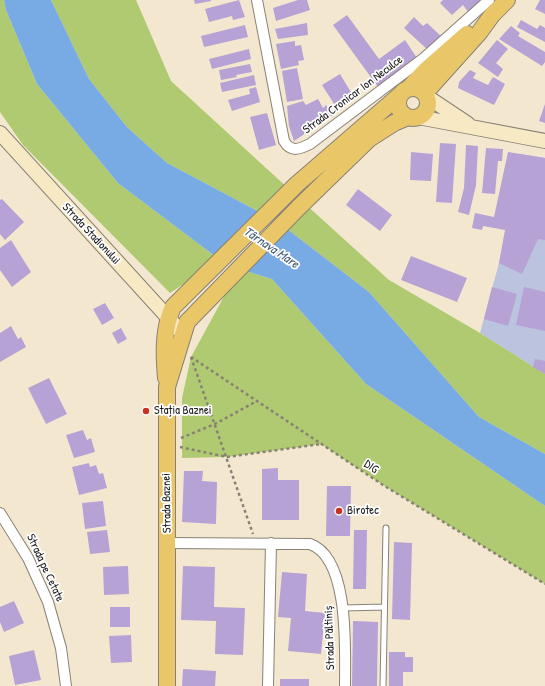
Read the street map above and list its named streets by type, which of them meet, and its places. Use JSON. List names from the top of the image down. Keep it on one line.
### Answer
{"streets":{"main road":["Strada Stadionului","Strada Baznei"],"street":["Strada Cronicar Ion Neculce","Strada pe Cetate","Strada Păltiniș"],"path":["DIG"]},"crossings":[["Strada Stadionului","Strada Baznei"],["Strada Baznei","Strada Păltiniș"]],"water":["Târnava Mare"],"places":["Stația Baznei","Birotec"]}
